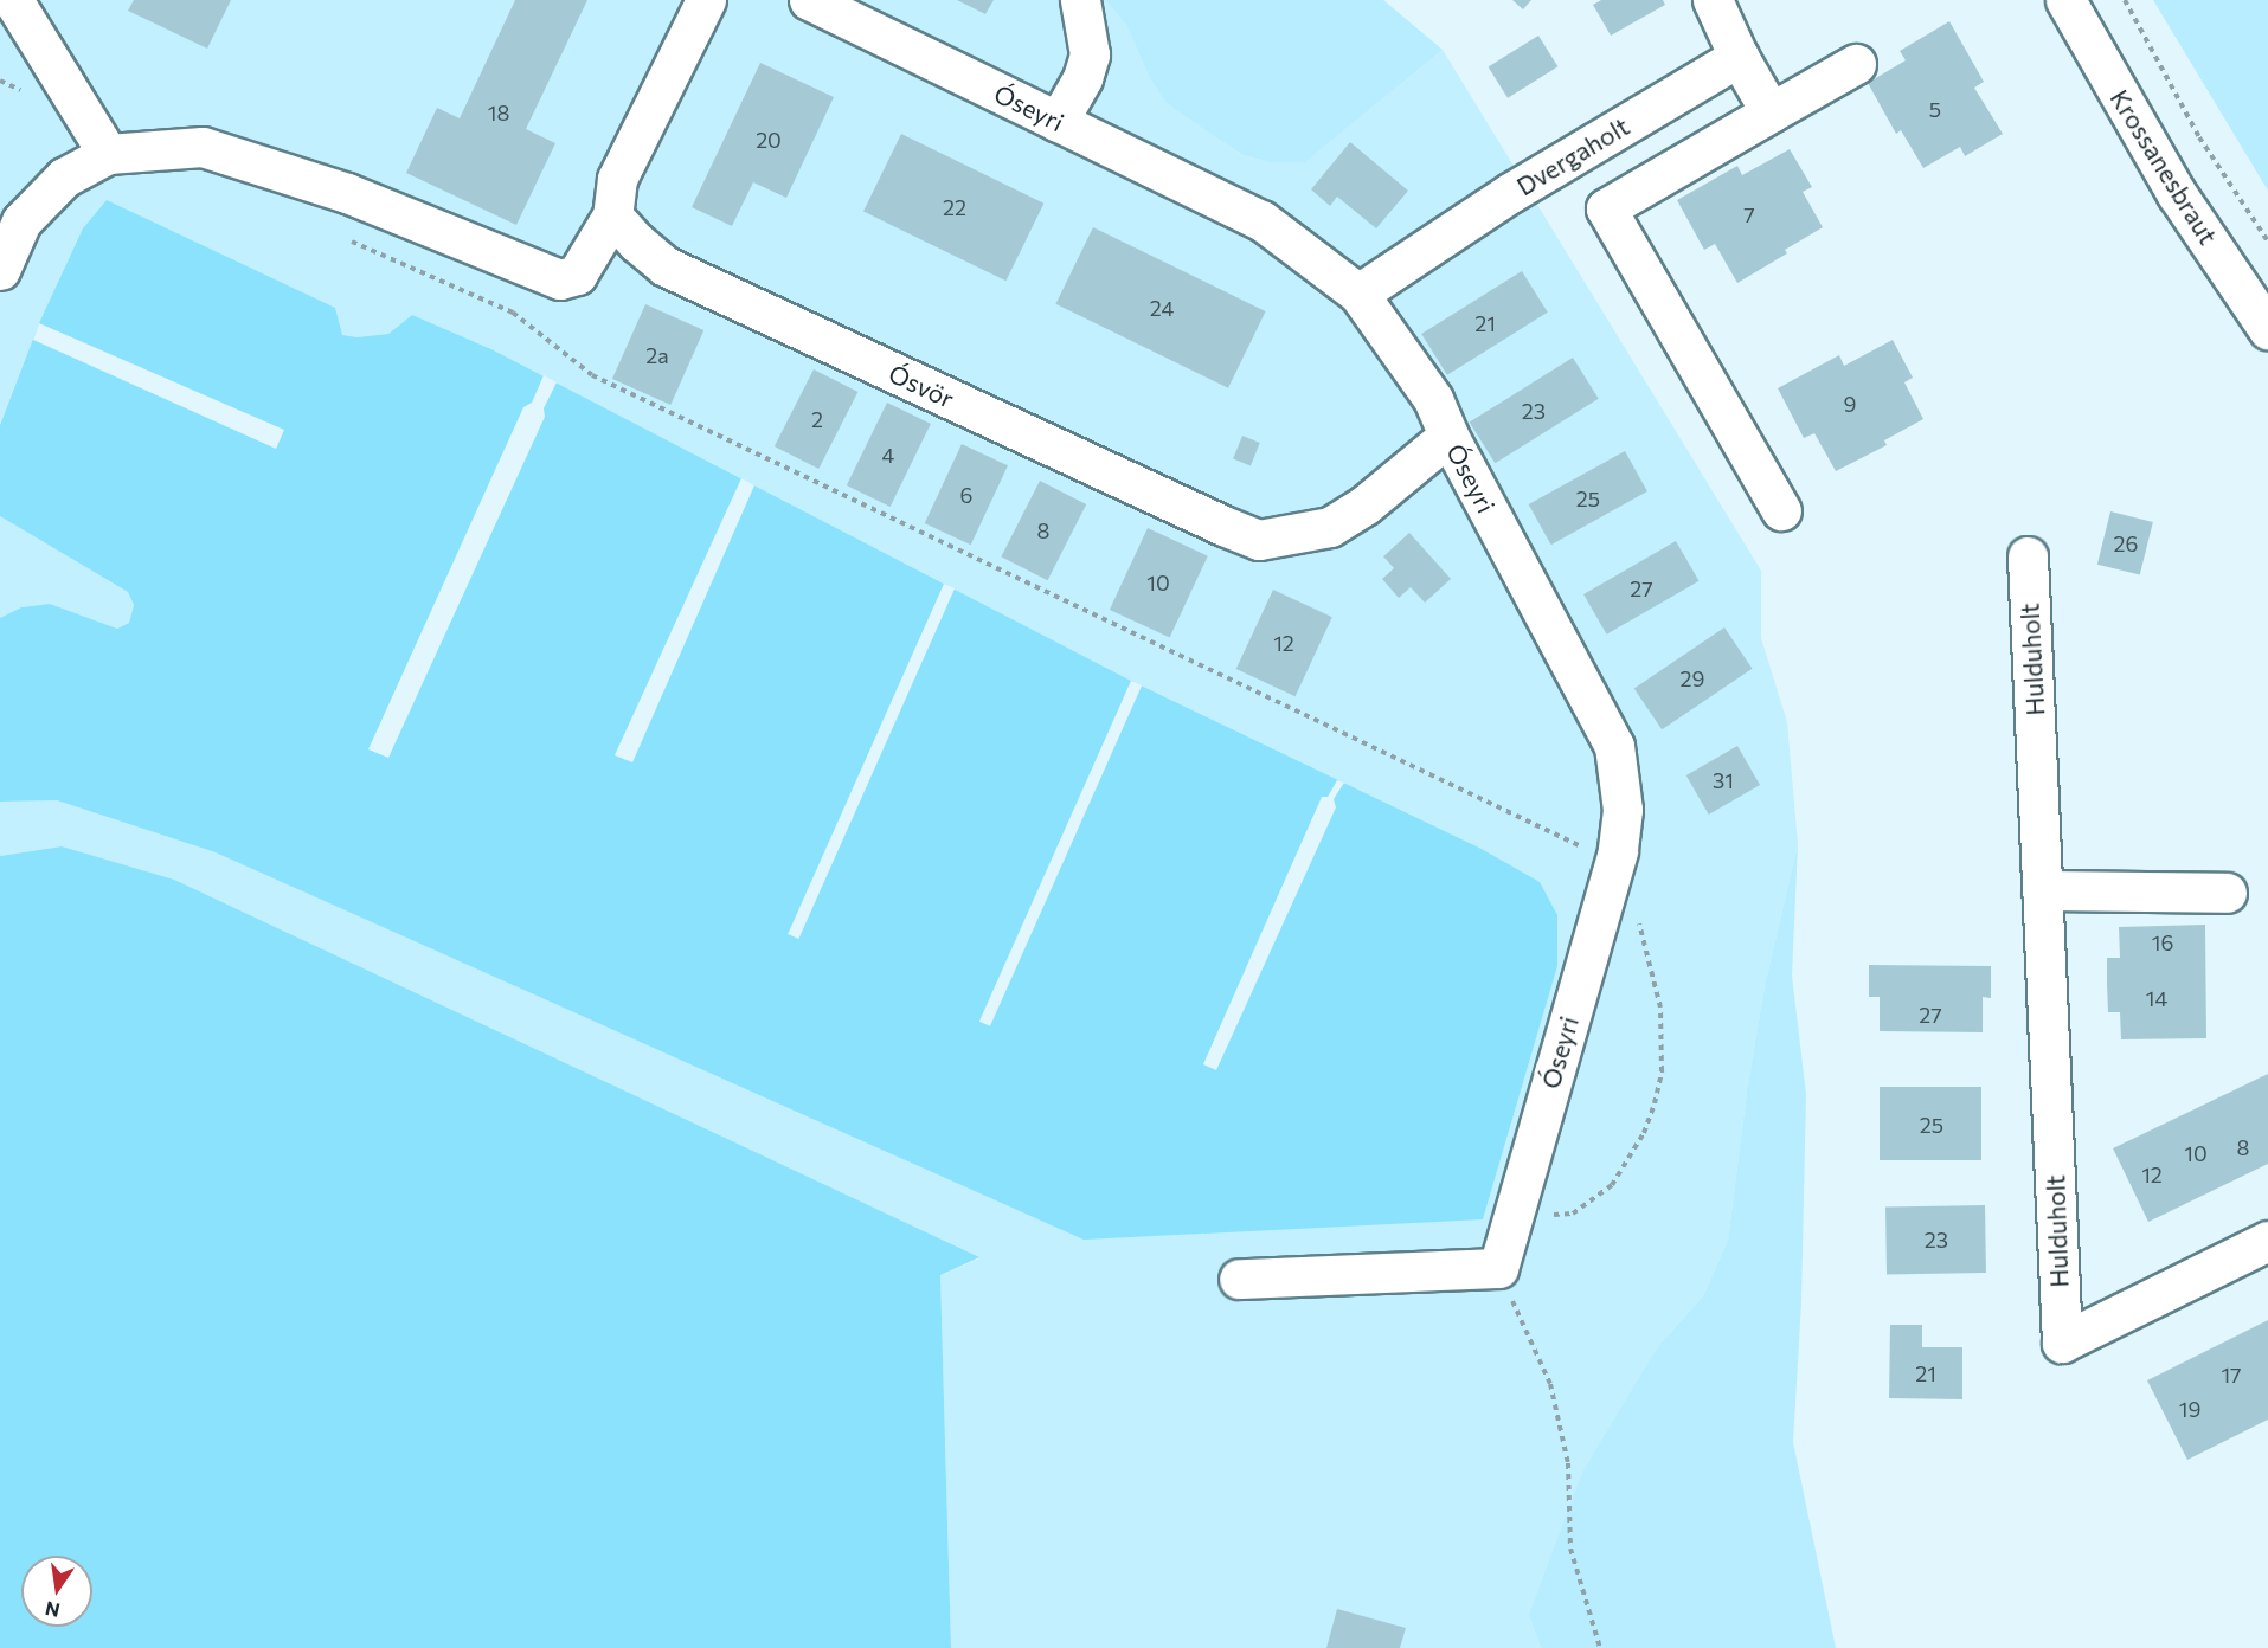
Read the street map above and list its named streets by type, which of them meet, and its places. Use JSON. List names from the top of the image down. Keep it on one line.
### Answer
{"streets":{"street":["Óseyri","Dvergaholt","Krossanesbraut","Ósvör","Hulduholt"]},"crossings":[["Óseyri","Dvergaholt"],["Óseyri","Ósvör"]],"house_numbers":["5","18","20","22","7","24","21","2a","9","23","2","4","6","25","8","26","10","27","12","29","31","16","14","27","25","8","10","12","23","21","17","19"],"north":"bottom"}
